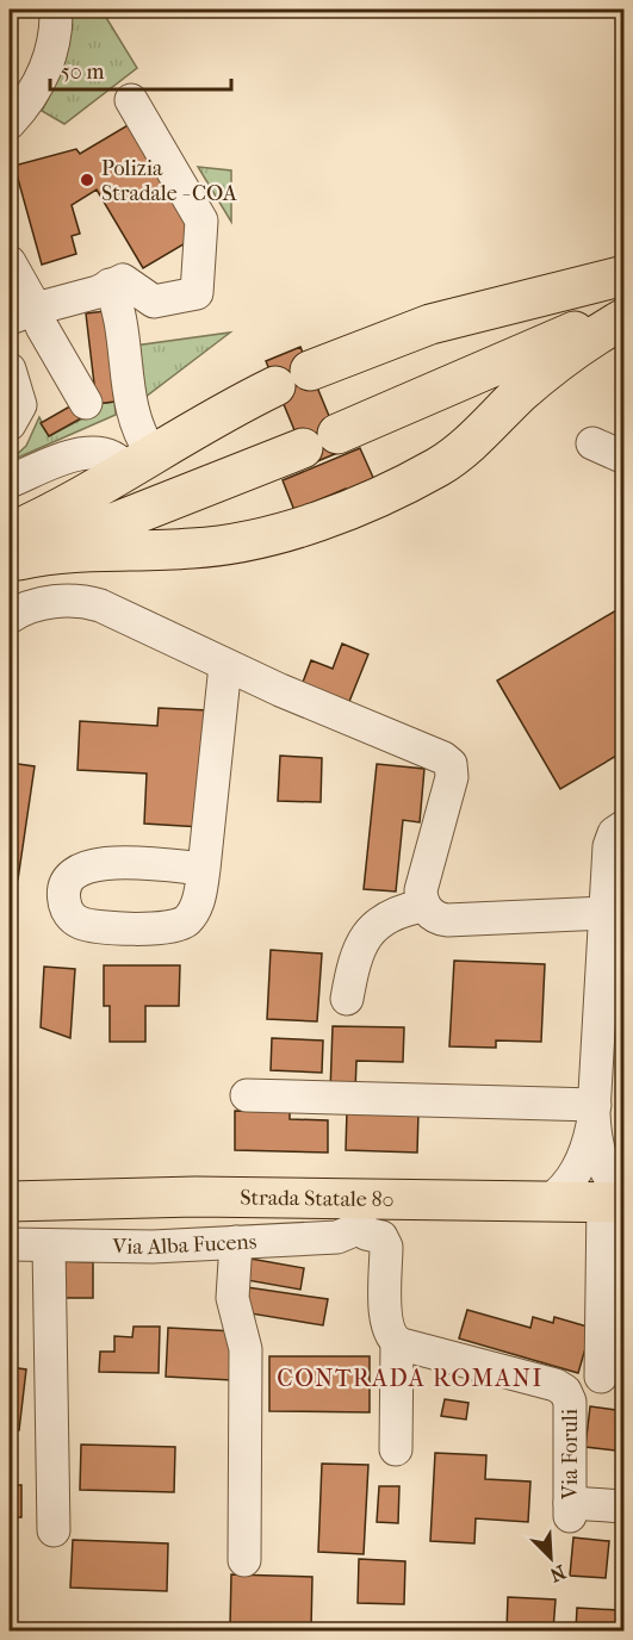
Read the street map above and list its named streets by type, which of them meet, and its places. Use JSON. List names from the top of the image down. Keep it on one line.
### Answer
{"streets":{"main road":["Strada Statale 80"],"street":["Via Alba Fucens","Via Foruli"]},"crossings":[["Strada Statale 80","Via Alba Fucens"]],"districts":["CONTRADA ROMANI"],"places":["Polizia Stradale - COA"],"scale_bar":"50 m","north":"bottom right"}
